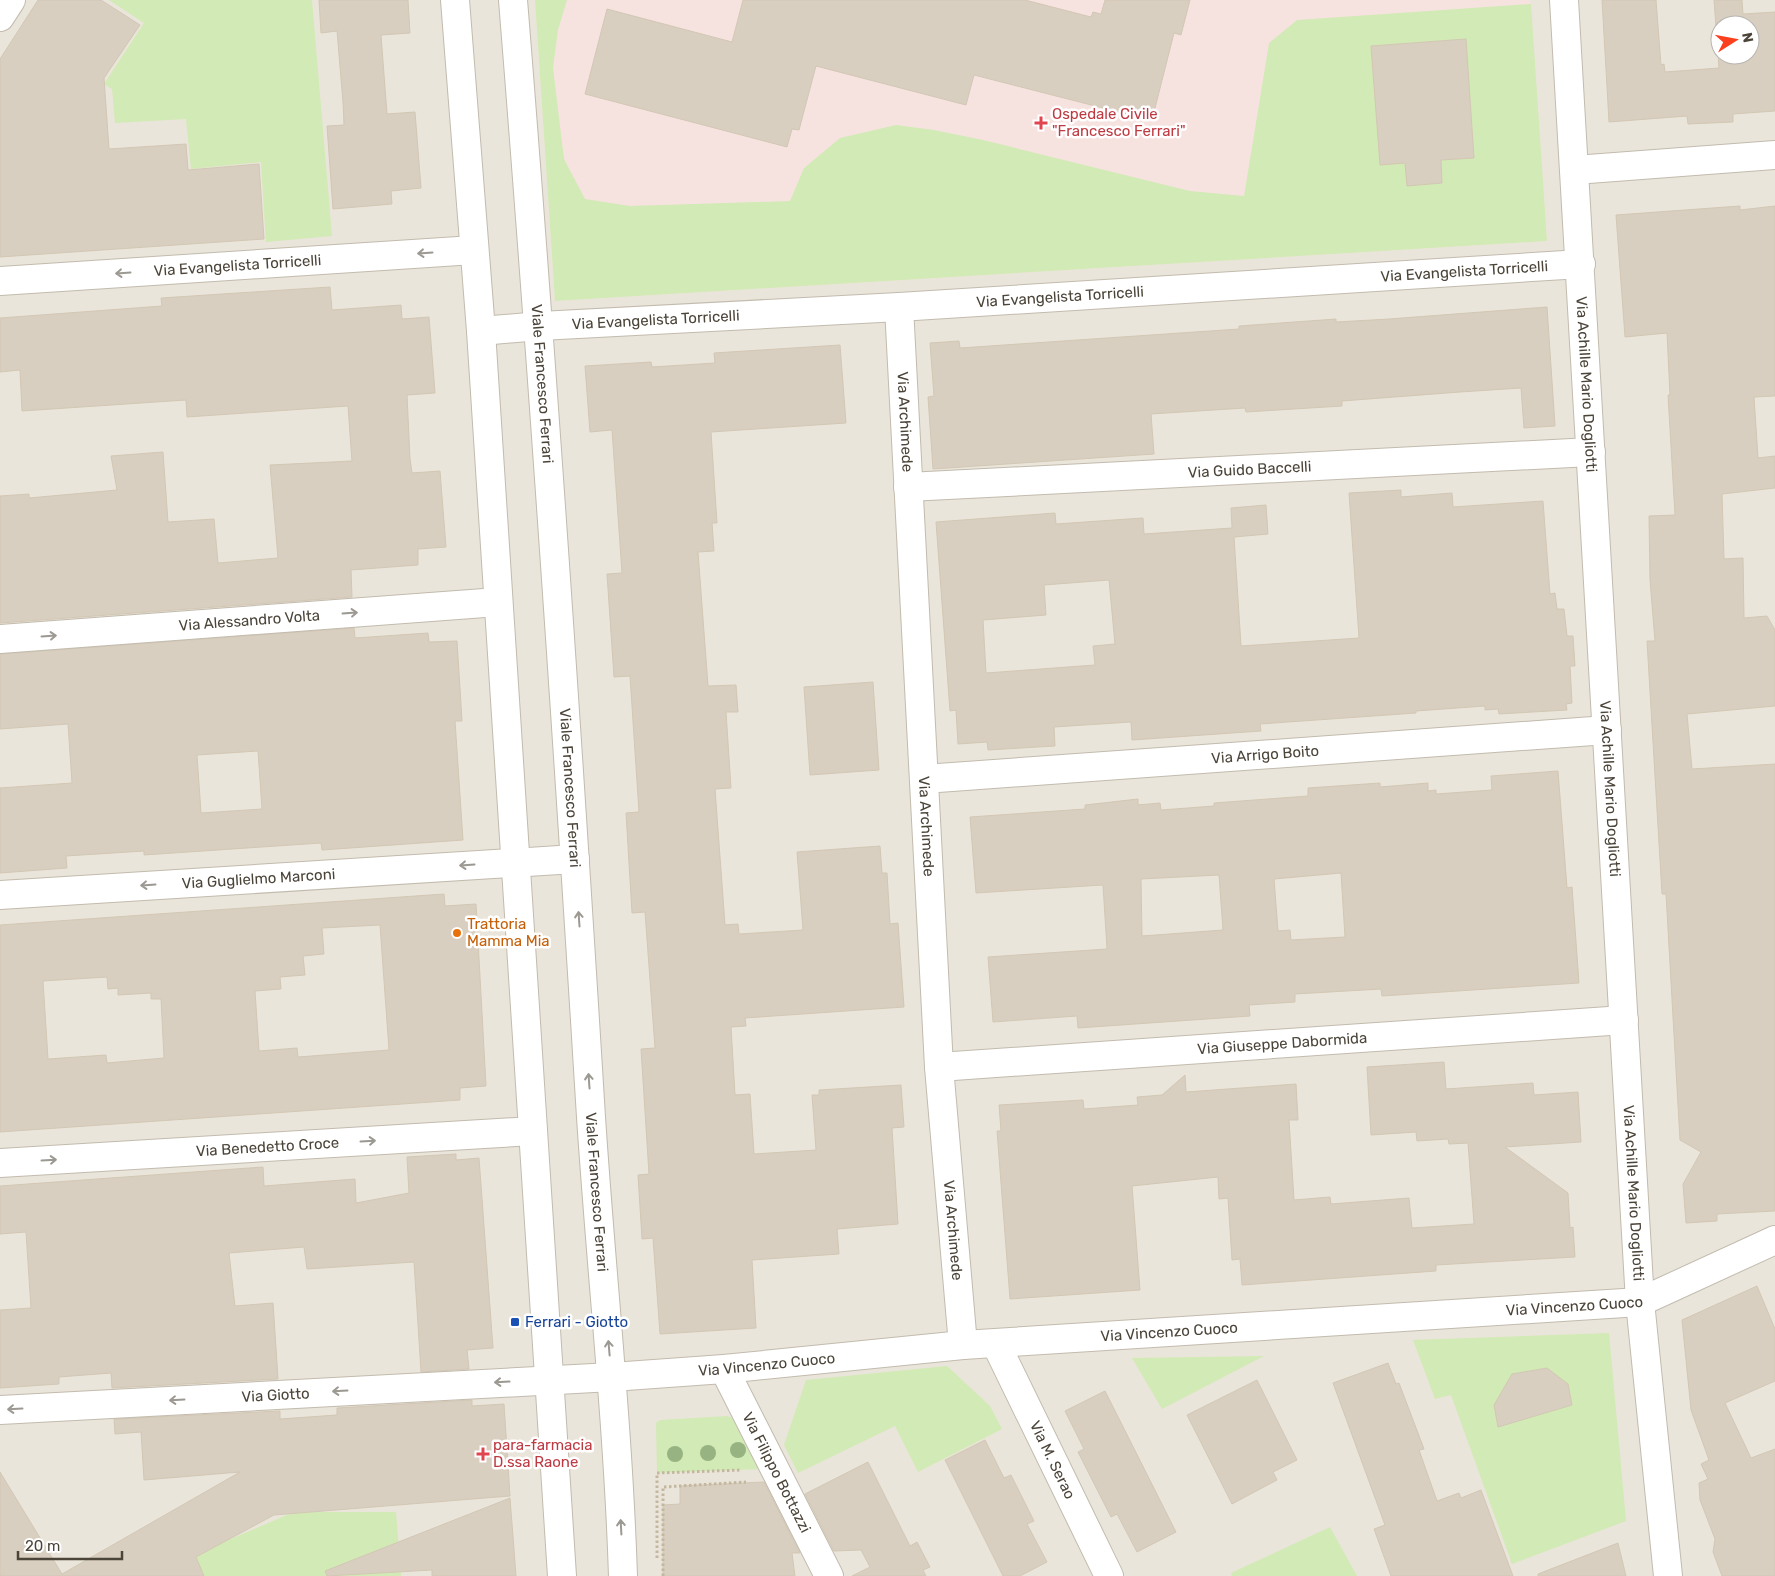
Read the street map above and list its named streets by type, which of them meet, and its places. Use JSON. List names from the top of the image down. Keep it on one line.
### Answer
{"streets":{"street":["Via Evangelista Torricelli","Viale Francesco Ferrari","Via Achille Mario Dogliotti","Via Archimede","Via Guido Baccelli","Via Alessandro Volta","Via Arrigo Boito","Via Guglielmo Marconi","Via Giuseppe Dabormida","Via Benedetto Croce","Via Vincenzo Cuoco","Via Giotto","Via M. Serao","Via Filippo Bottazzi"]},"crossings":[["Via Evangelista Torricelli","Viale Francesco Ferrari"],["Via Evangelista Torricelli","Via Achille Mario Dogliotti"],["Via Evangelista Torricelli","Via Archimede"],["Viale Francesco Ferrari","Via Guglielmo Marconi"],["Viale Francesco Ferrari","Via Vincenzo Cuoco"],["Via Achille Mario Dogliotti","Via Guido Baccelli"],["Via Achille Mario Dogliotti","Via Arrigo Boito"],["Via Achille Mario Dogliotti","Via Giuseppe Dabormida"],["Via Achille Mario Dogliotti","Via Vincenzo Cuoco"],["Via Archimede","Via Guido Baccelli"],["Via Archimede","Via Arrigo Boito"],["Via Archimede","Via Giuseppe Dabormida"],["Via Archimede","Via Vincenzo Cuoco"],["Via Vincenzo Cuoco","Via Giotto"],["Via Vincenzo Cuoco","Via M. Serao"],["Via Vincenzo Cuoco","Via Filippo Bottazzi"]],"one_way":["Via Alessandro Volta","Via Guglielmo Marconi","Via Benedetto Croce","Via Giotto"],"places":{"health":["Ospedale Civile \"Francesco Ferrari\"","para-farmacia D.ssa Raone"],"other":["Trattoria Mamma Mia"],"transit":["Ferrari - Giotto"]},"scale_bar":"20 m","north":"right"}
